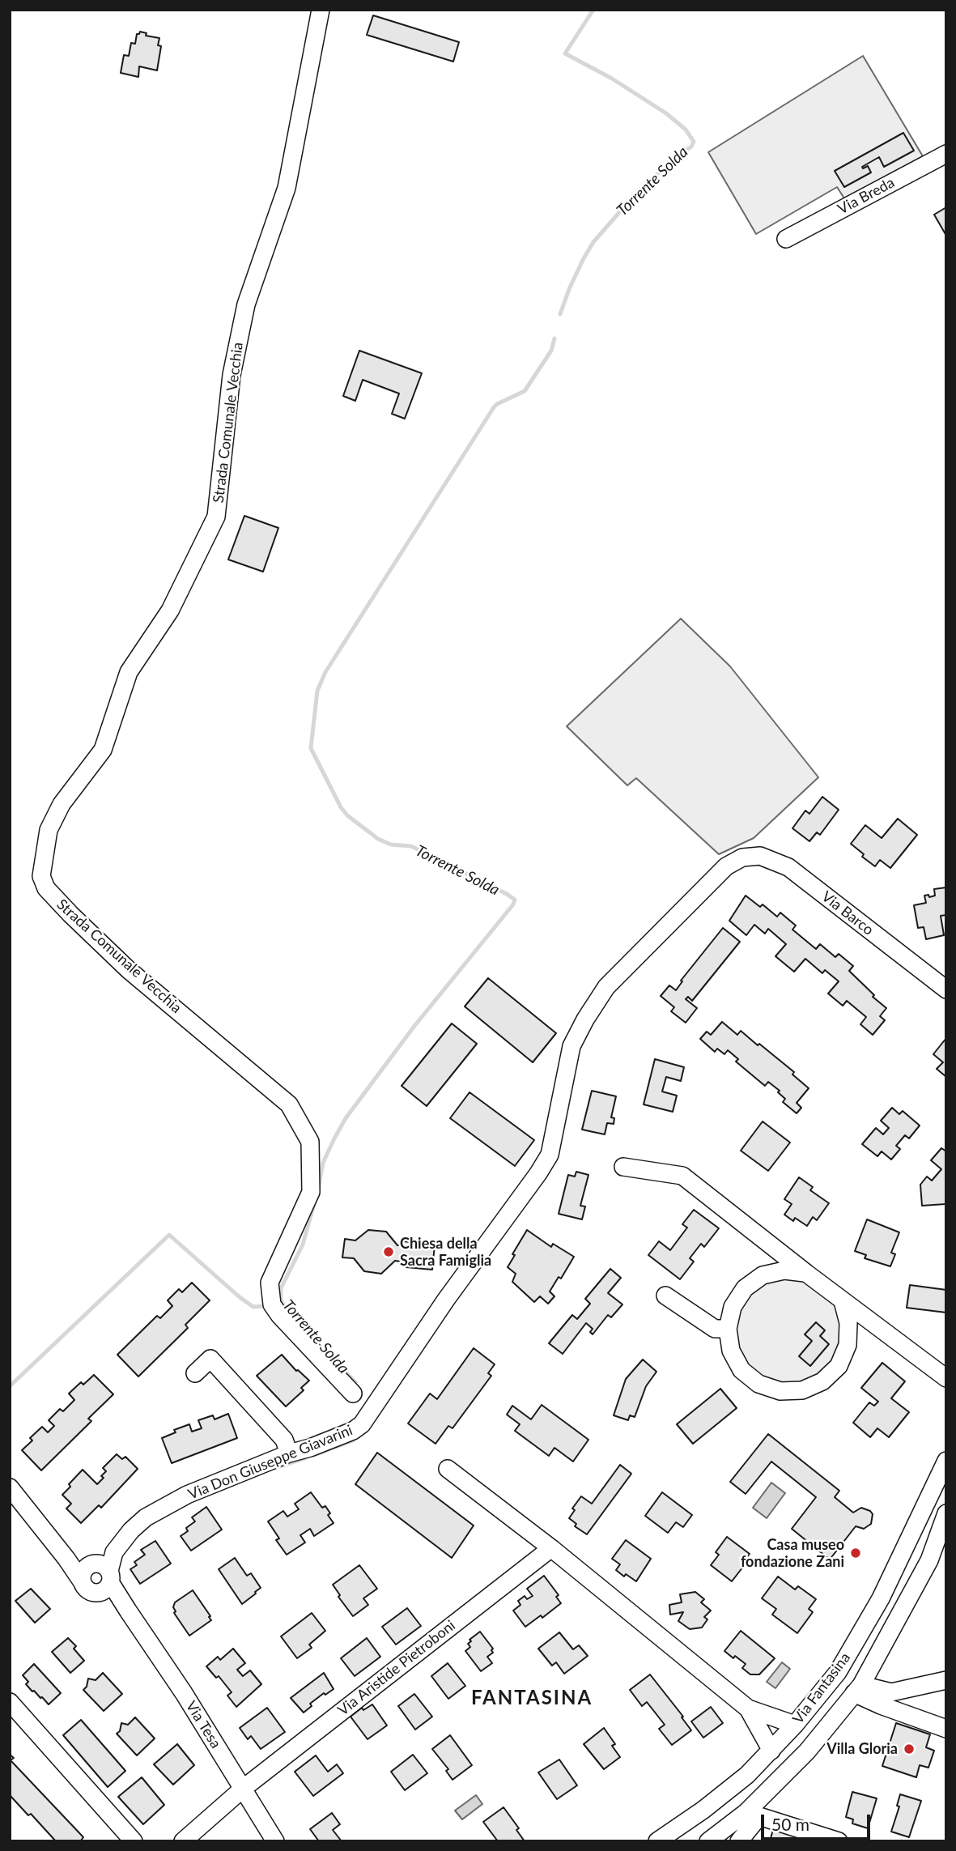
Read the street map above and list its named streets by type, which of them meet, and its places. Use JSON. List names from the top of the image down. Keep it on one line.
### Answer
{"streets":{"street":["Via Breda","Strada Comunale Vecchia","Via Barco","Via Don Giuseppe Giavarini","Via Aristide Pietroboni","Via Fantasina","Via Tesa"]},"crossings":[["Via Barco","Via Don Giuseppe Giavarini"],["Via Don Giuseppe Giavarini","Via Tesa"],["Via Aristide Pietroboni","Via Tesa"]],"districts":["FANTASINA"],"water":["Torrente Solda"],"places":["Chiesa della Sacra Famiglia","Casa museo fondazione Zani","Villa Gloria"],"scale_bar":"50 m"}
